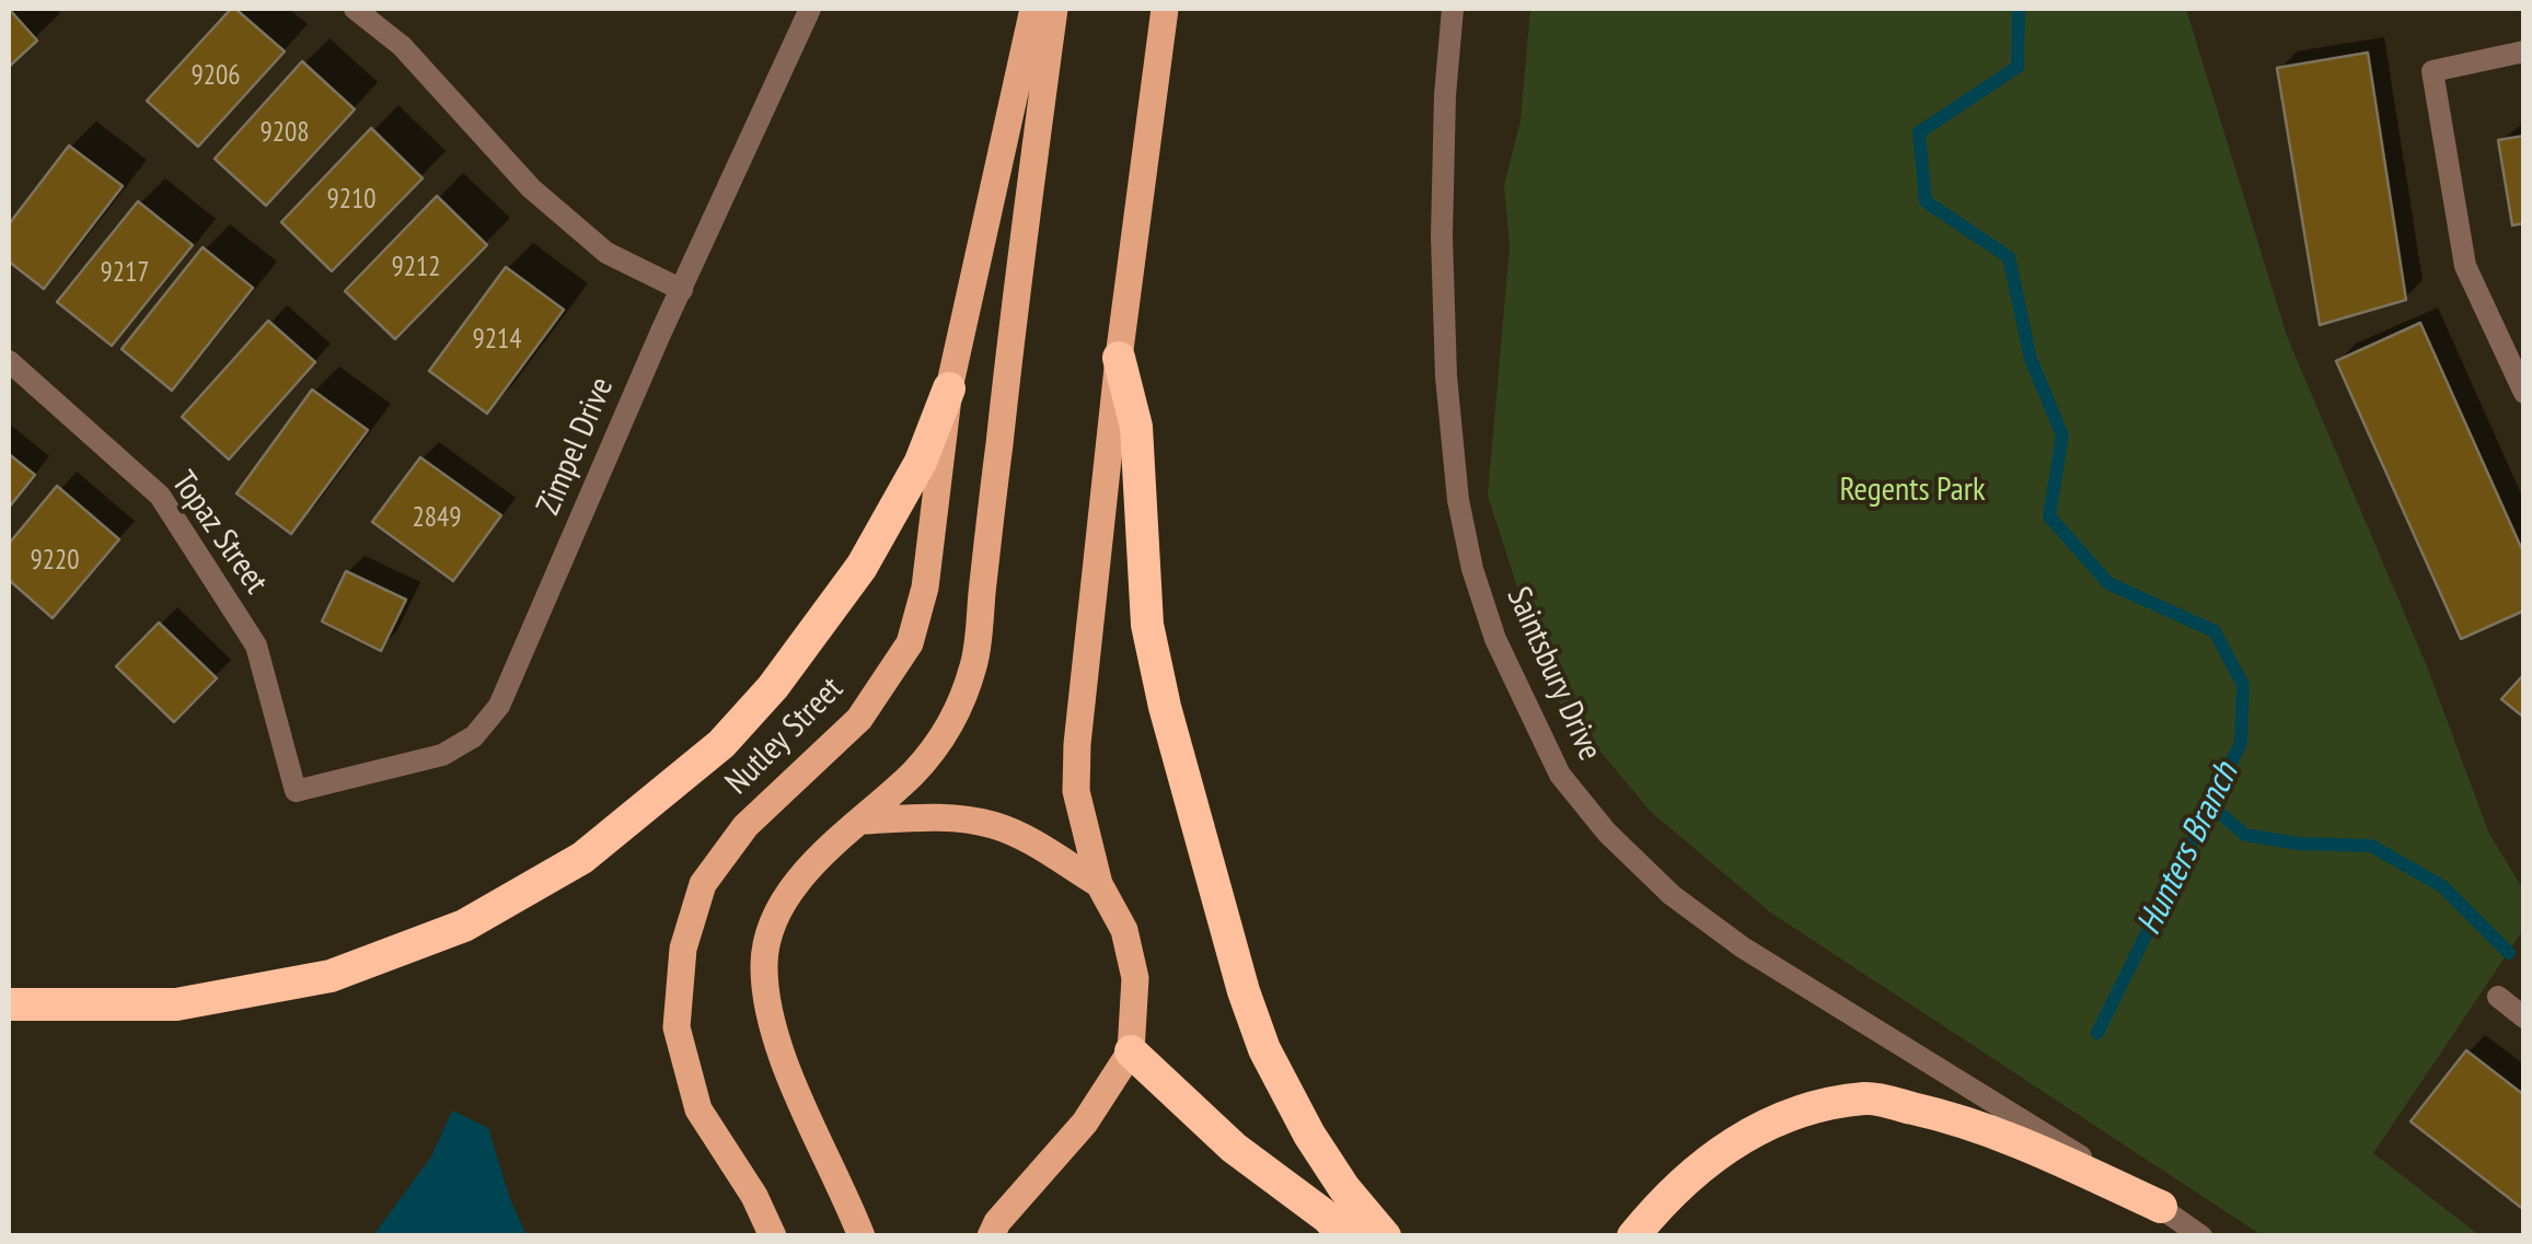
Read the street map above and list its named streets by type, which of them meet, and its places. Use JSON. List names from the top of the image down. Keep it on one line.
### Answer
{"streets":{"main road":["Nutley Street"],"street":["Zimpel Drive","Topaz Street","Saintsbury Drive"]},"crossings":[["Zimpel Drive","Topaz Street"]],"water":["Hunters Branch"],"parks":["Regents Park"],"house_numbers":["9206","9208","9210","9212","9217","9214","2849","9220"]}
